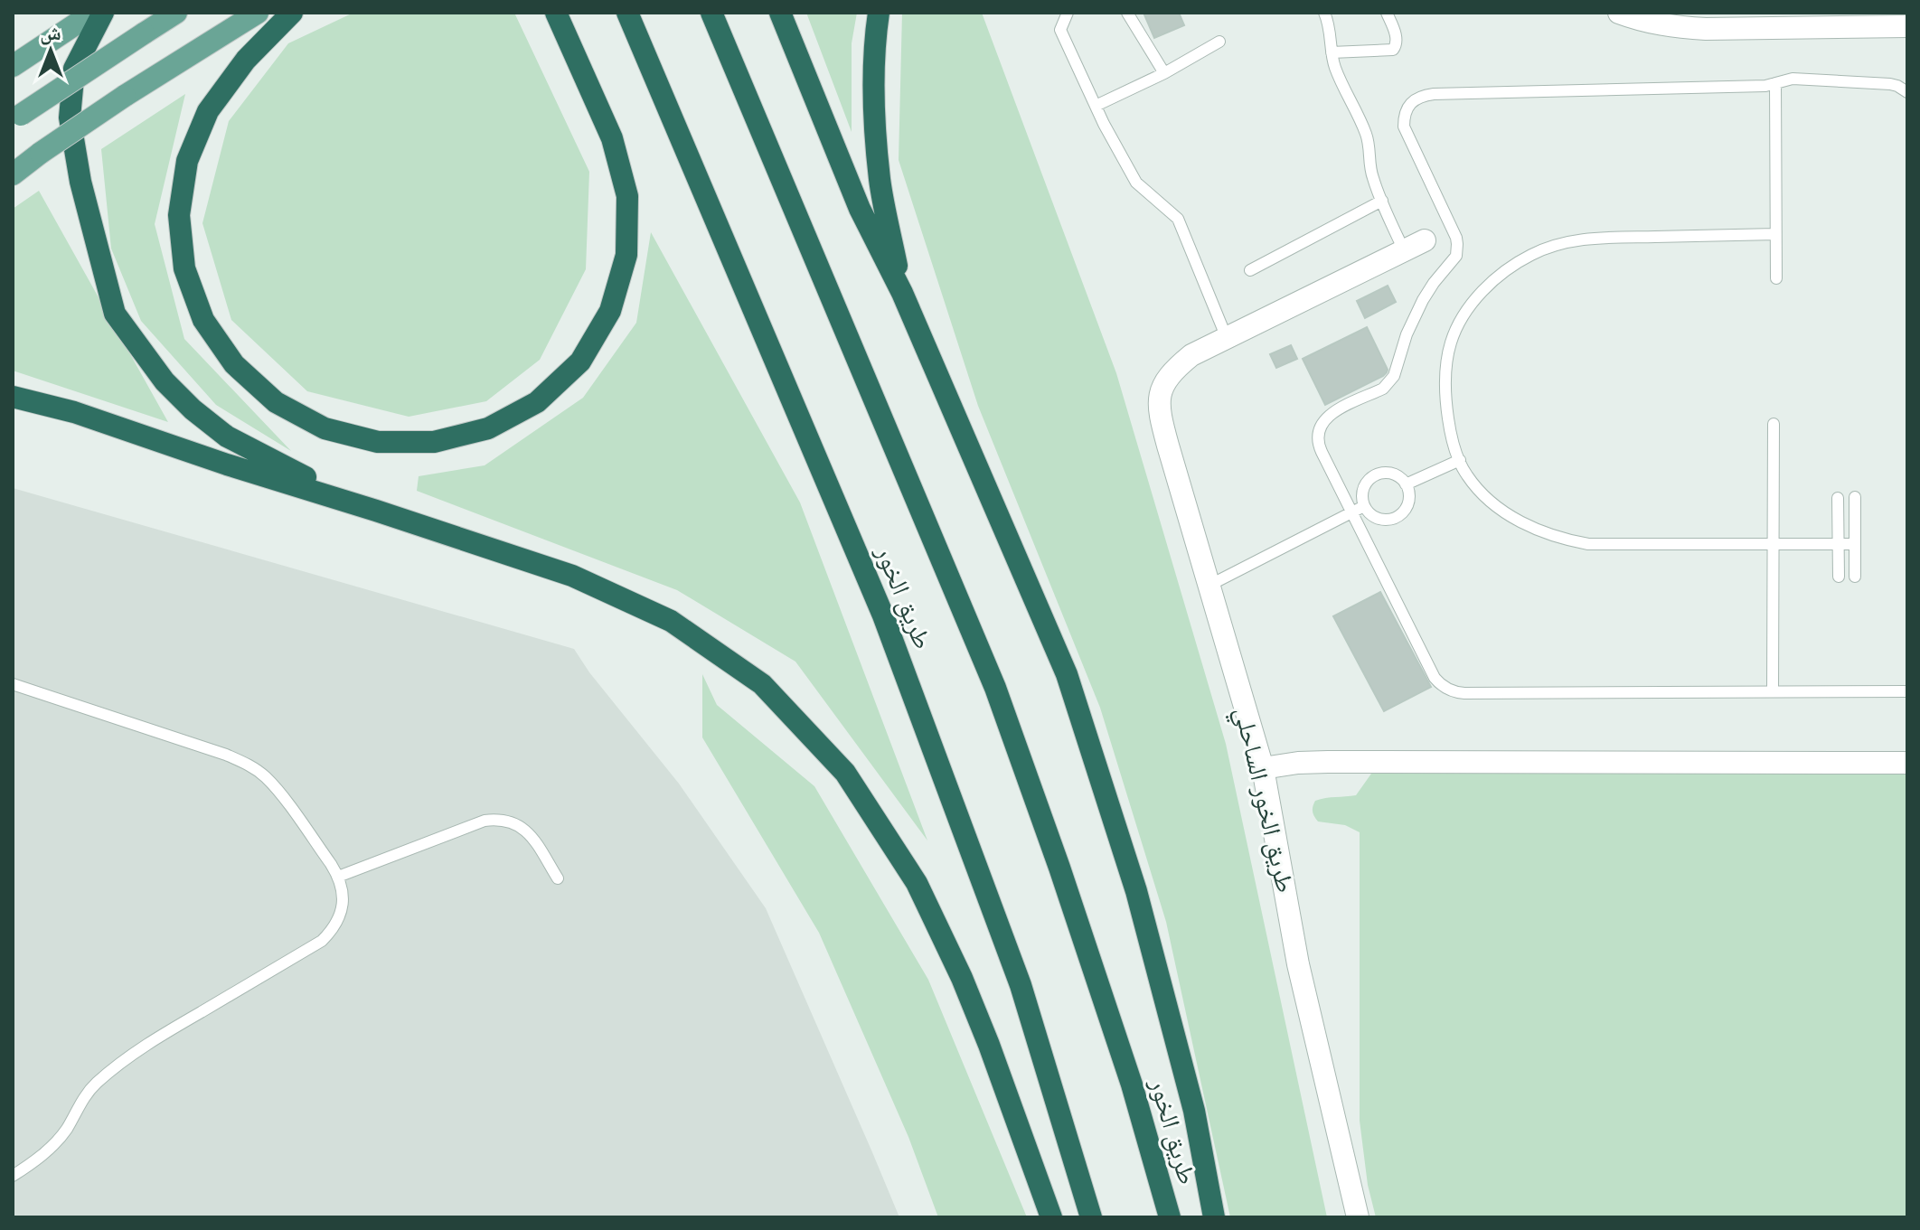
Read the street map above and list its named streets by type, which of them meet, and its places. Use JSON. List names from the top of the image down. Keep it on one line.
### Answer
{"streets":{"highway":["طريق الخور"],"street":["طريق الخور الساحلي"]},"north":"top"}
